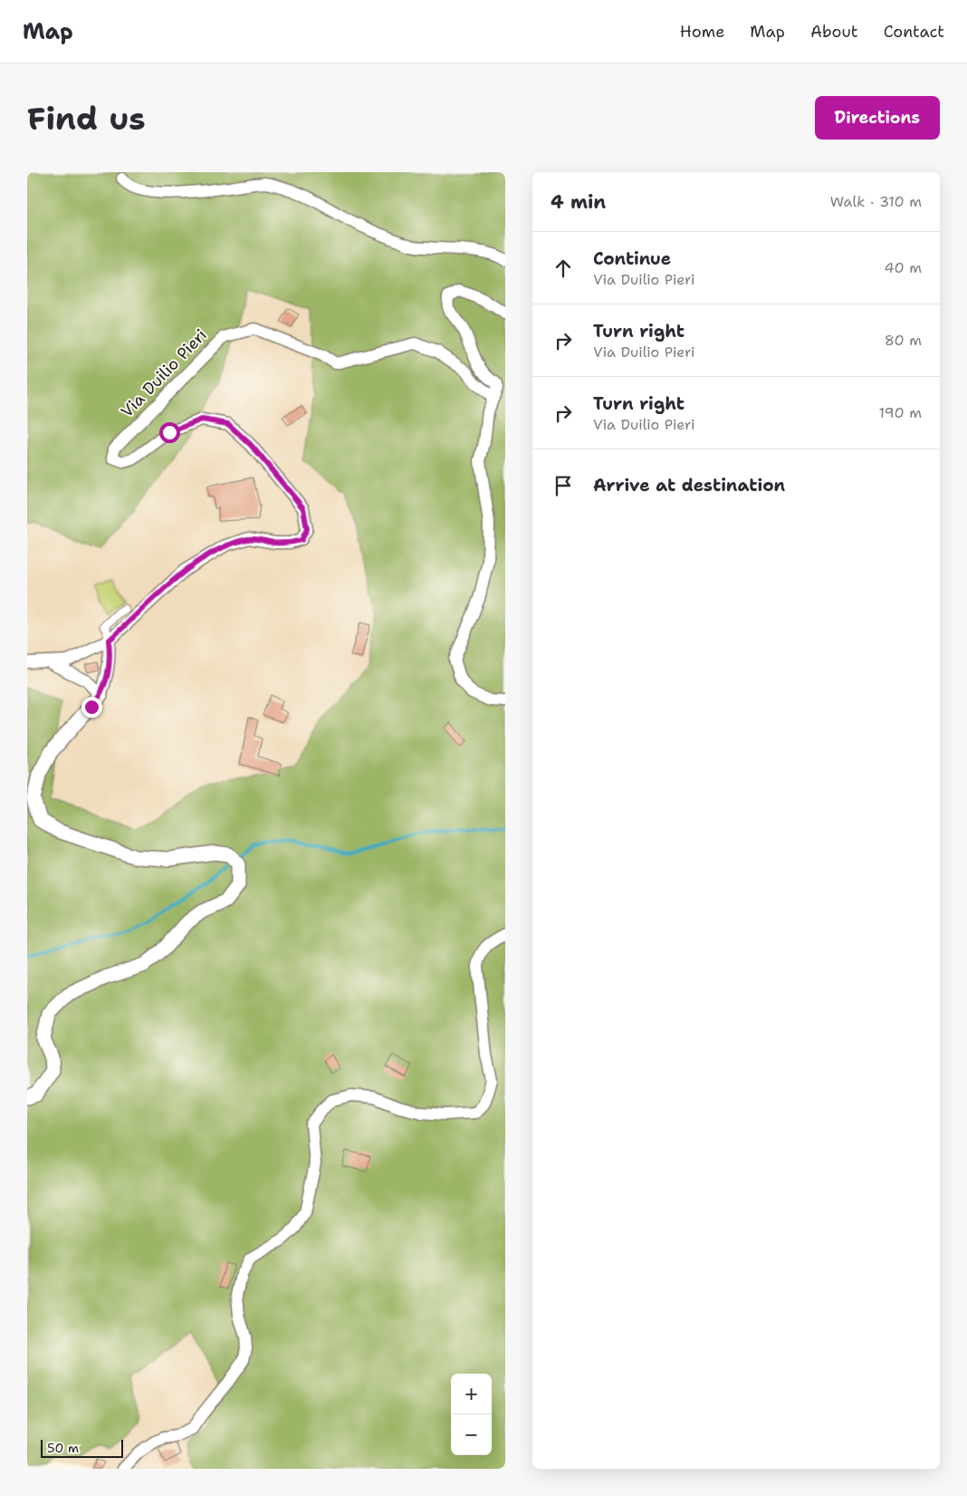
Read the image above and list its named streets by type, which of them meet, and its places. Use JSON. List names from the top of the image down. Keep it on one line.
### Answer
{"streets":{"street":["Via Duilio Pieri"]},"scale_bar":"50 m","page":{"header":"Map","nav":["Home","Map","About","Contact"],"buttons":"Directions","title":"Find us","heading":["4 min","Walk · 310 m"],"list":[["Continue","Via Duilio Pieri","40 m"],["Turn right","Via Duilio Pieri","80 m"],["Turn right","Via Duilio Pieri","190 m"],"Arrive at destination"],"map_buttons":["+","−"],"scale":"50 m"}}
